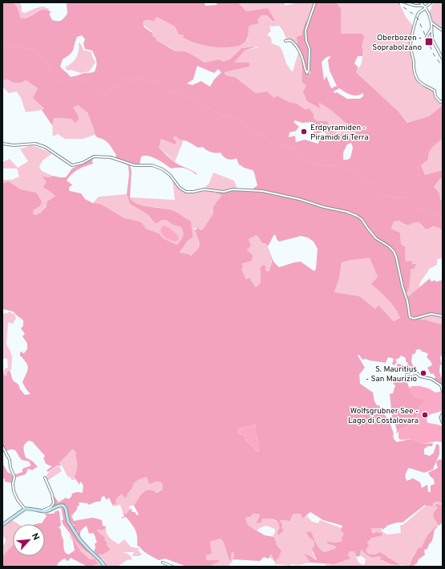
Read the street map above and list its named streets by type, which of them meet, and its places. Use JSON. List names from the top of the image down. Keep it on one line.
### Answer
{"places":{"transit":["Oberbozen - Soprabolzano"],"other":["Erdpyramiden - Piramidi di Terra","S. Mauritius - San Maurizio","Wolfsgrubner See - Lago di Costalovara"]},"north":"top right"}
